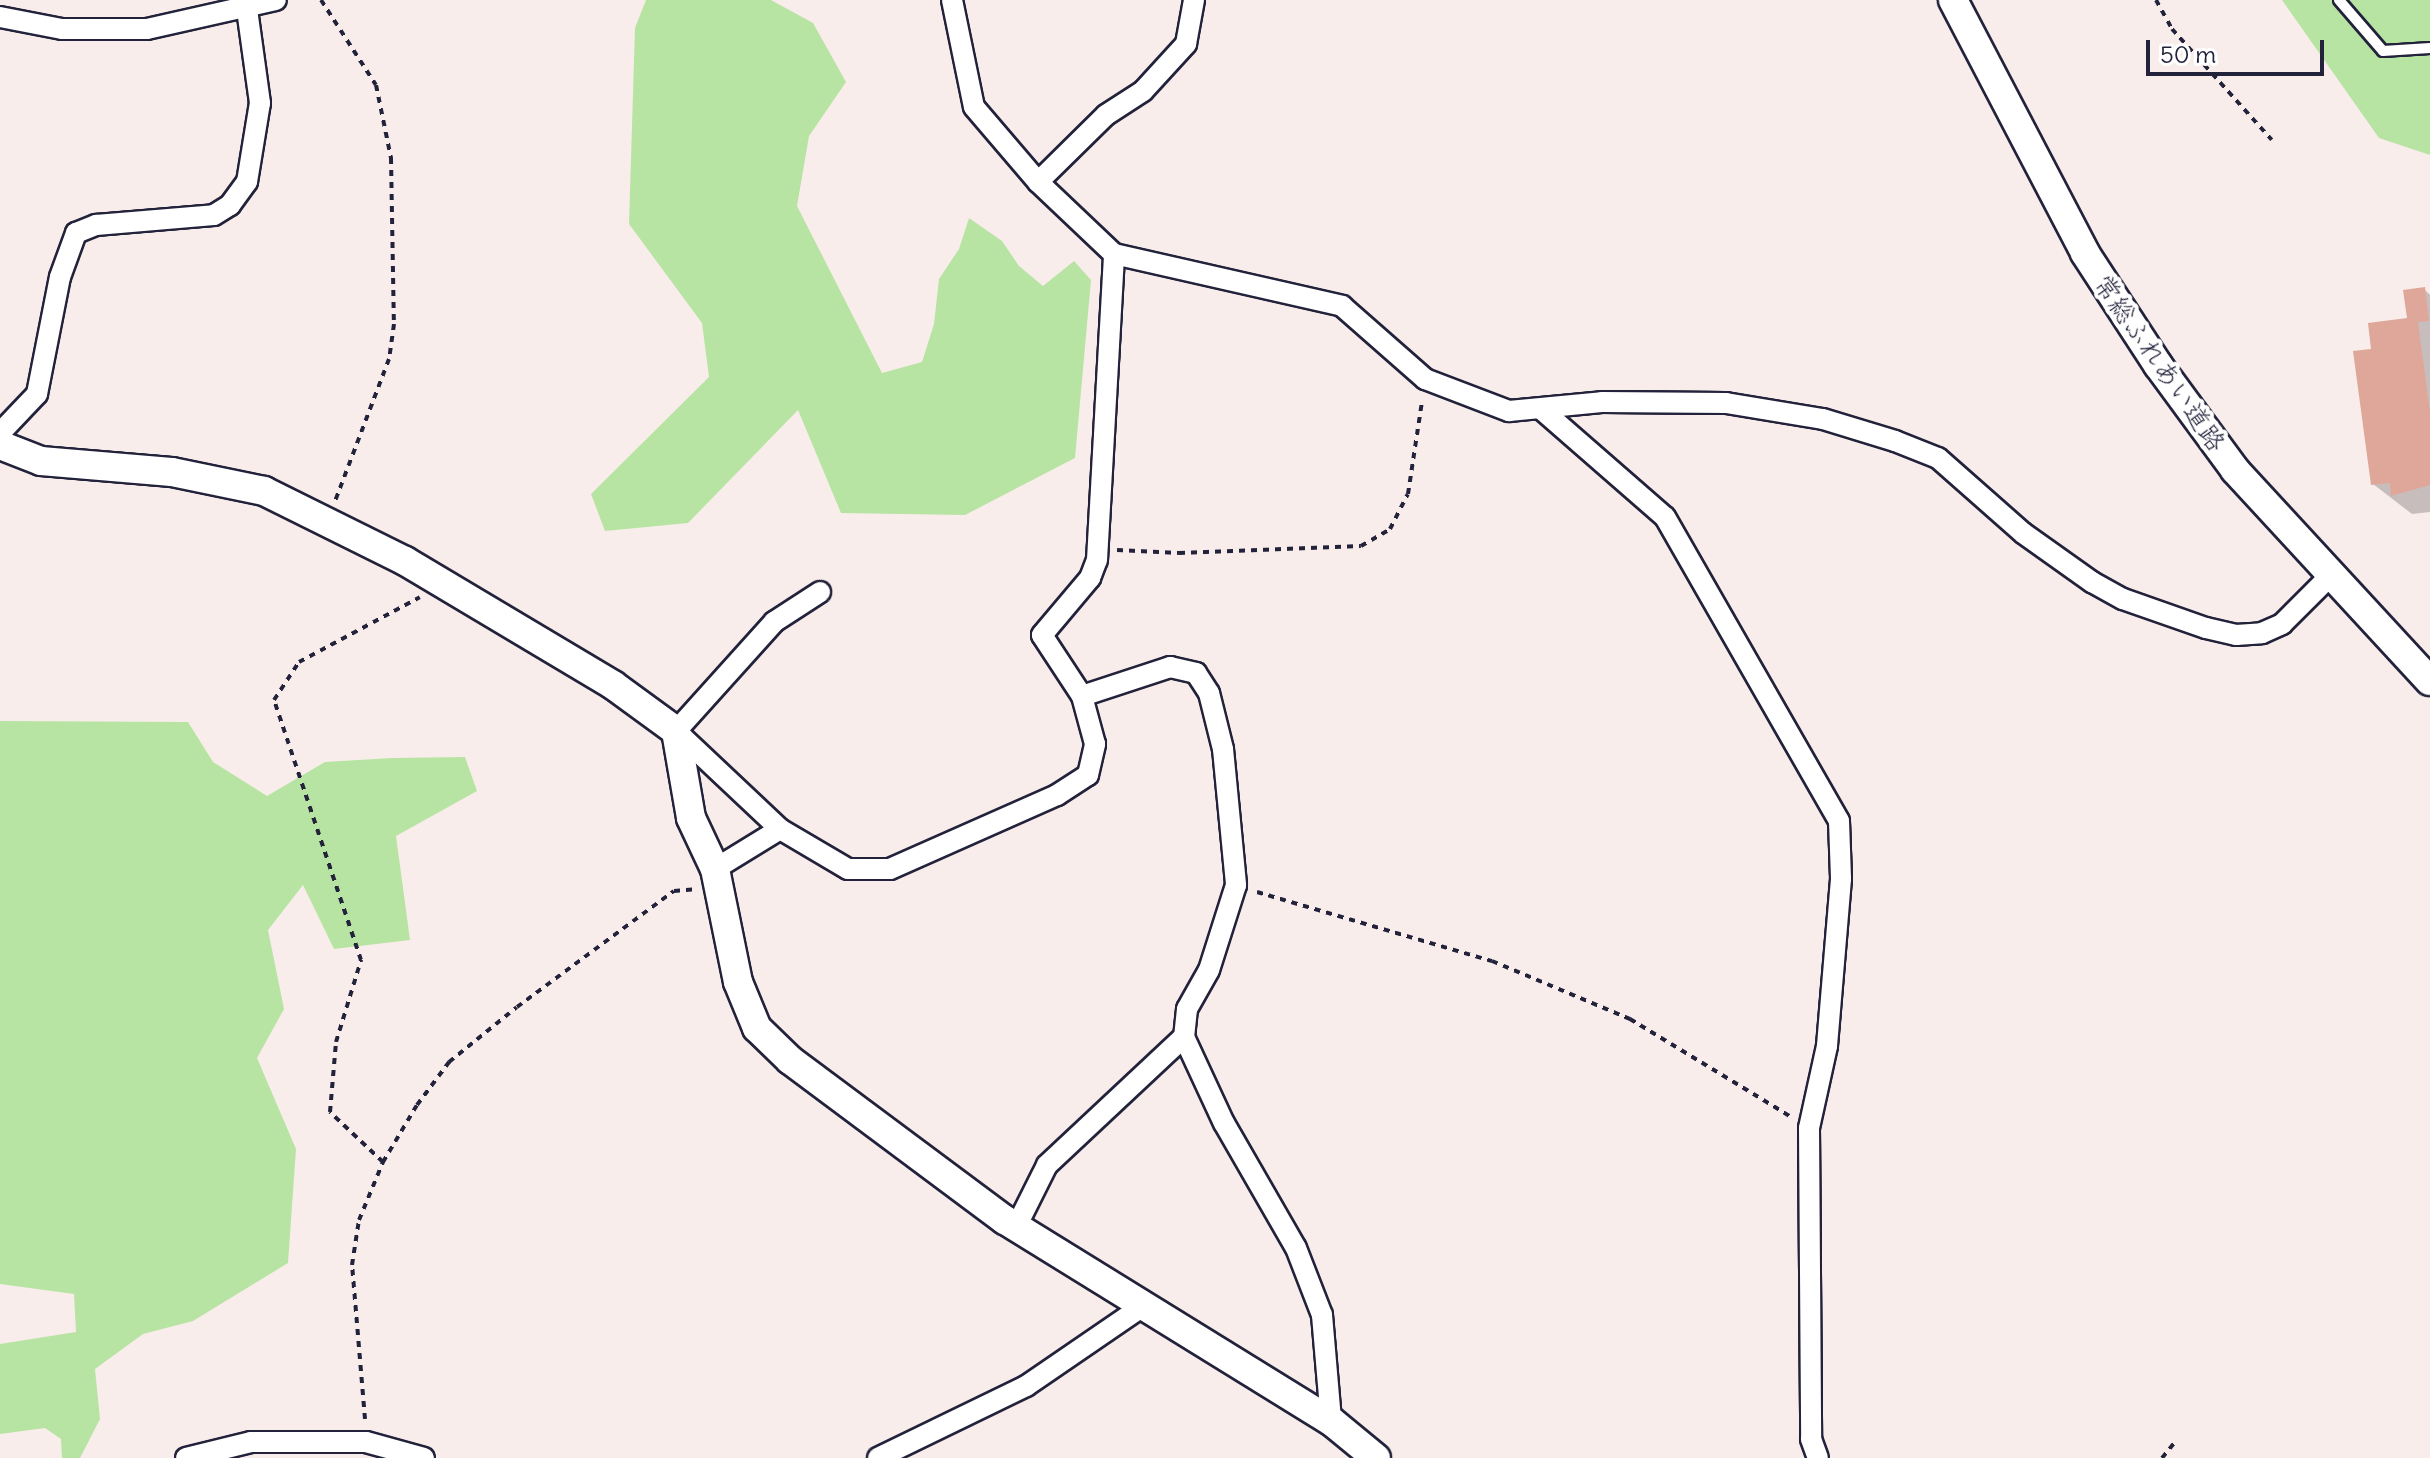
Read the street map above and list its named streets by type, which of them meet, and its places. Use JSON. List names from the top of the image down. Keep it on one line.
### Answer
{"streets":{"street":["常総ふれあい道路"]},"scale_bar":"50 m"}
